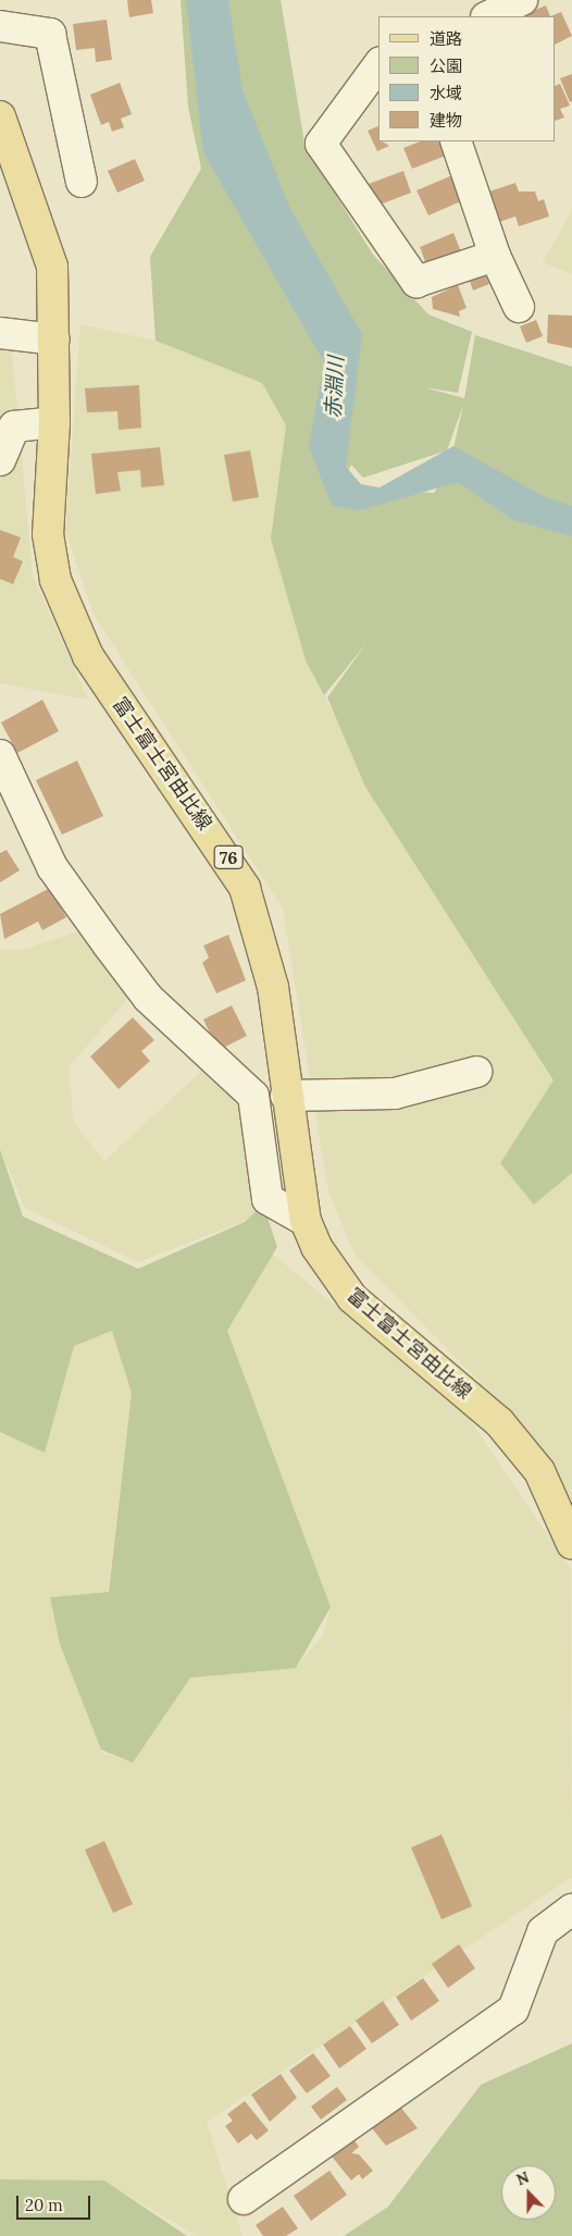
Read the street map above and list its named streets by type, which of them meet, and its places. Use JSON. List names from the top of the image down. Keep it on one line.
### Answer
{"streets":{"main road":["富士富士宮由比線","76"]},"water":["赤淵川"],"legend":["道路","公園","水域","建物"],"scale_bar":"20 m","north":"top"}
